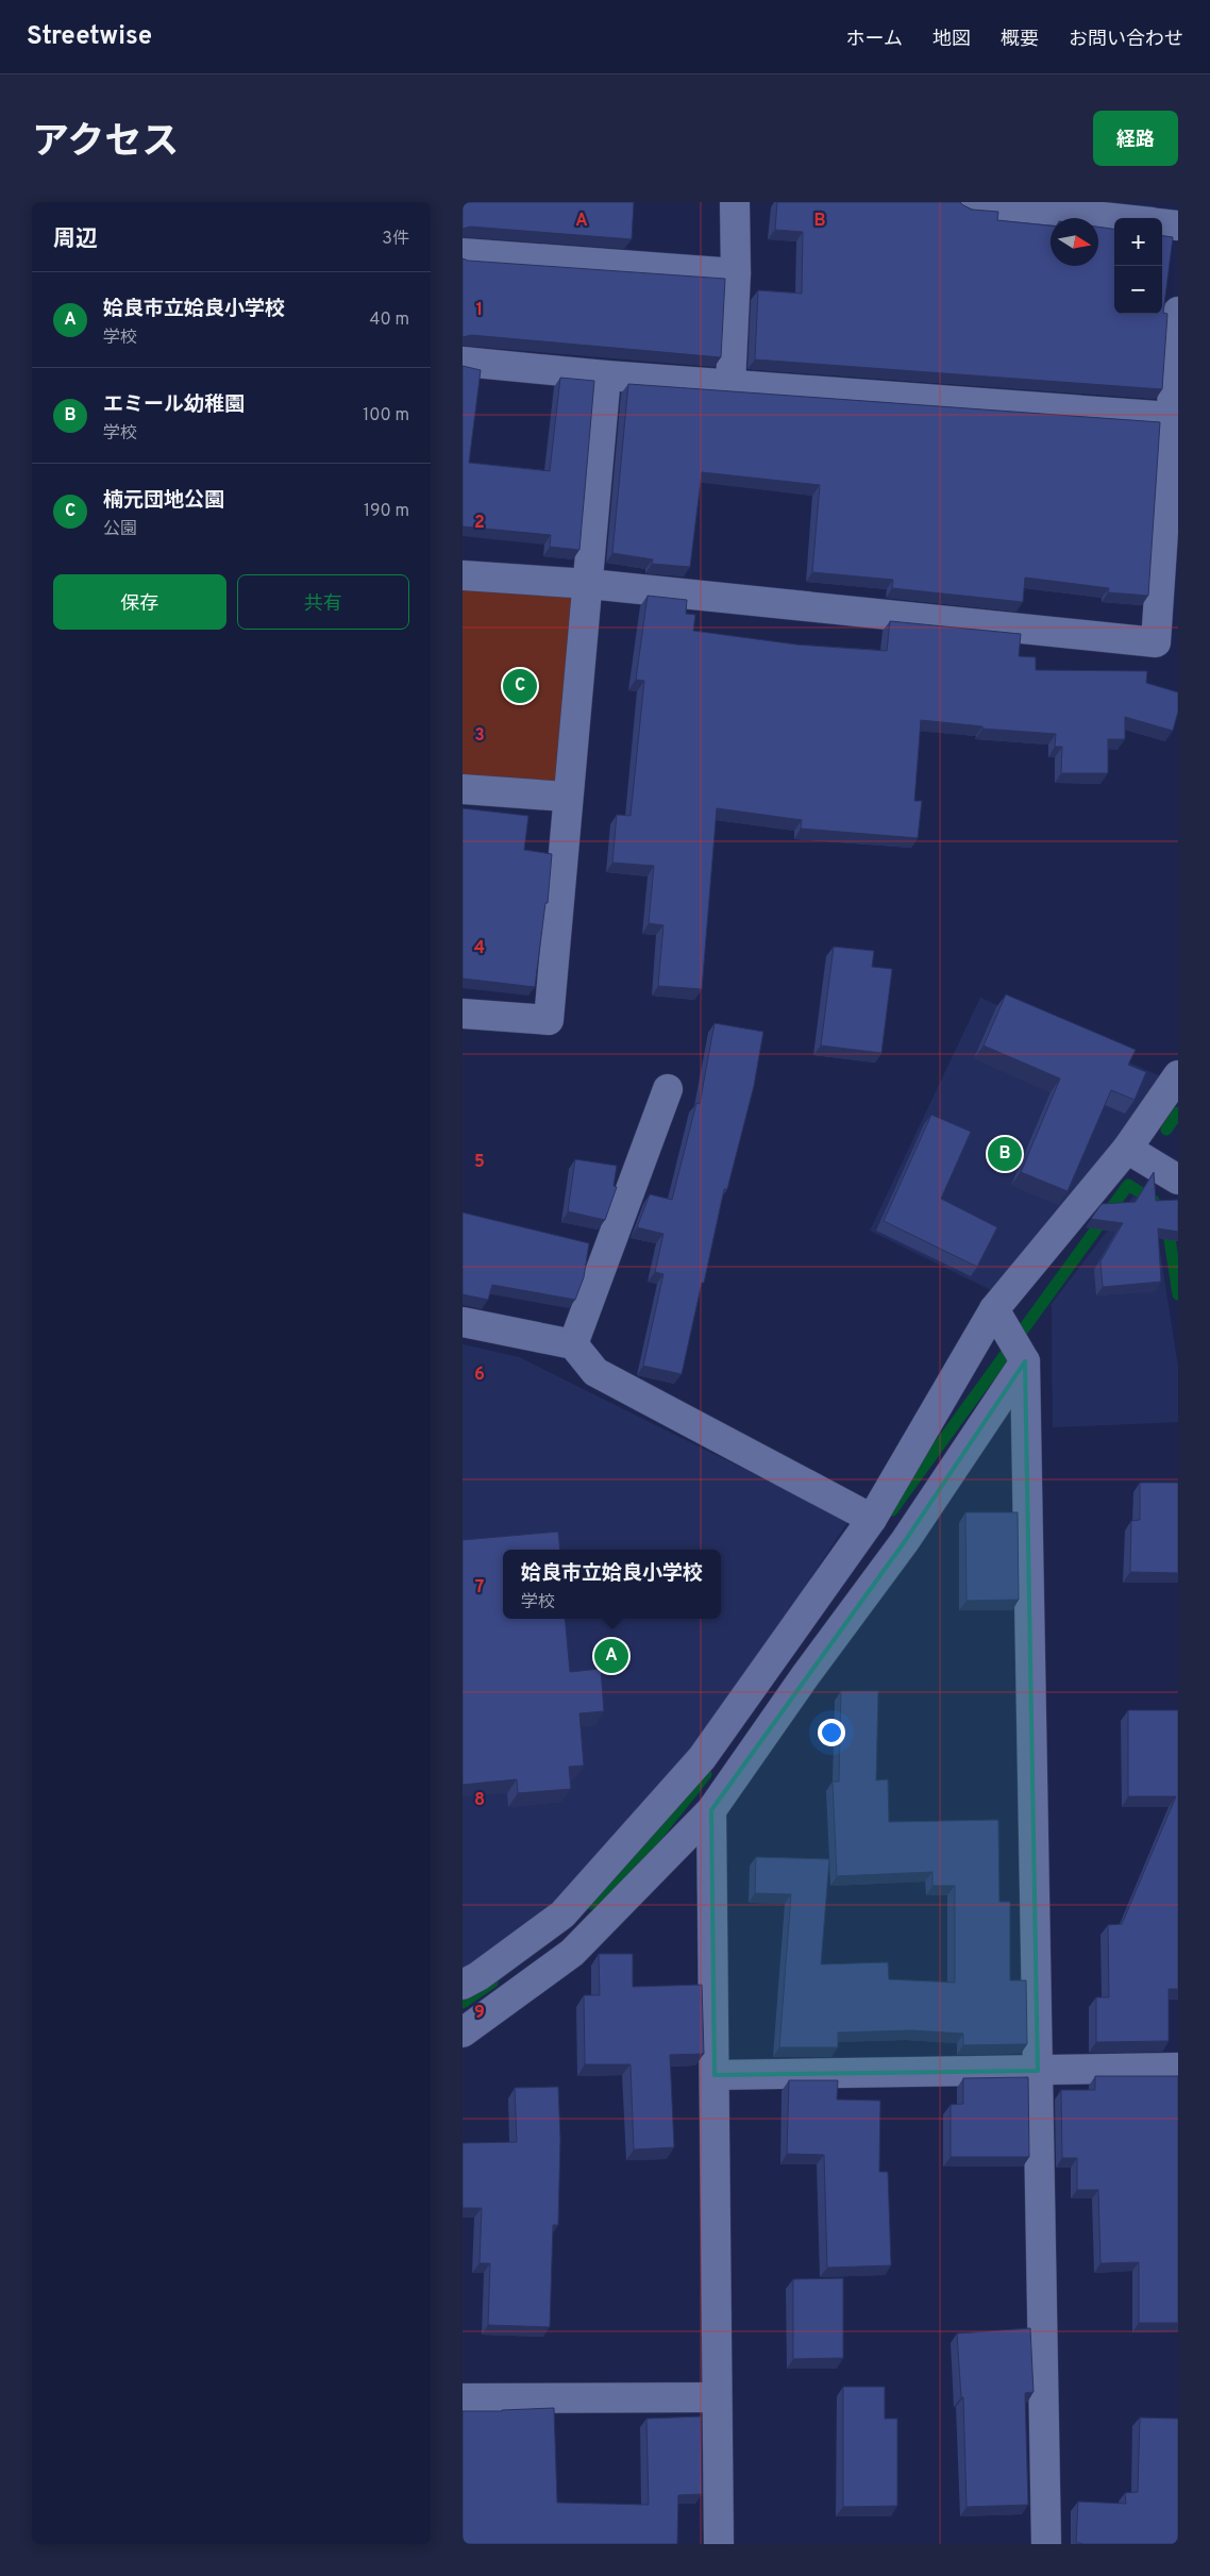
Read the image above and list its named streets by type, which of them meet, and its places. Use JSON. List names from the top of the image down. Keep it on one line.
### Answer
{"north":"right","page":{"header":"Streetwise","nav":["ホーム","地図","概要","お問い合わせ"],"title":"アクセス","buttons":["経路",["保存","共有"]],"heading":["周辺","3件"],"map_buttons":["+","−"],"list":[{"mark":"A","name":"姶良市立姶良小学校","note":"学校","value":"40 m"},{"mark":"B","name":"エミール幼稚園","note":"学校","value":"100 m"},{"mark":"C","name":"楠元団地公園","note":"公園","value":"190 m"}],"pins":["C","B","A"],"popup":["姶良市立姶良小学校","学校"]},"grid":{"columns":["A","B"],"rows":["1","2","3","4","5","6","7","8","9"]}}
